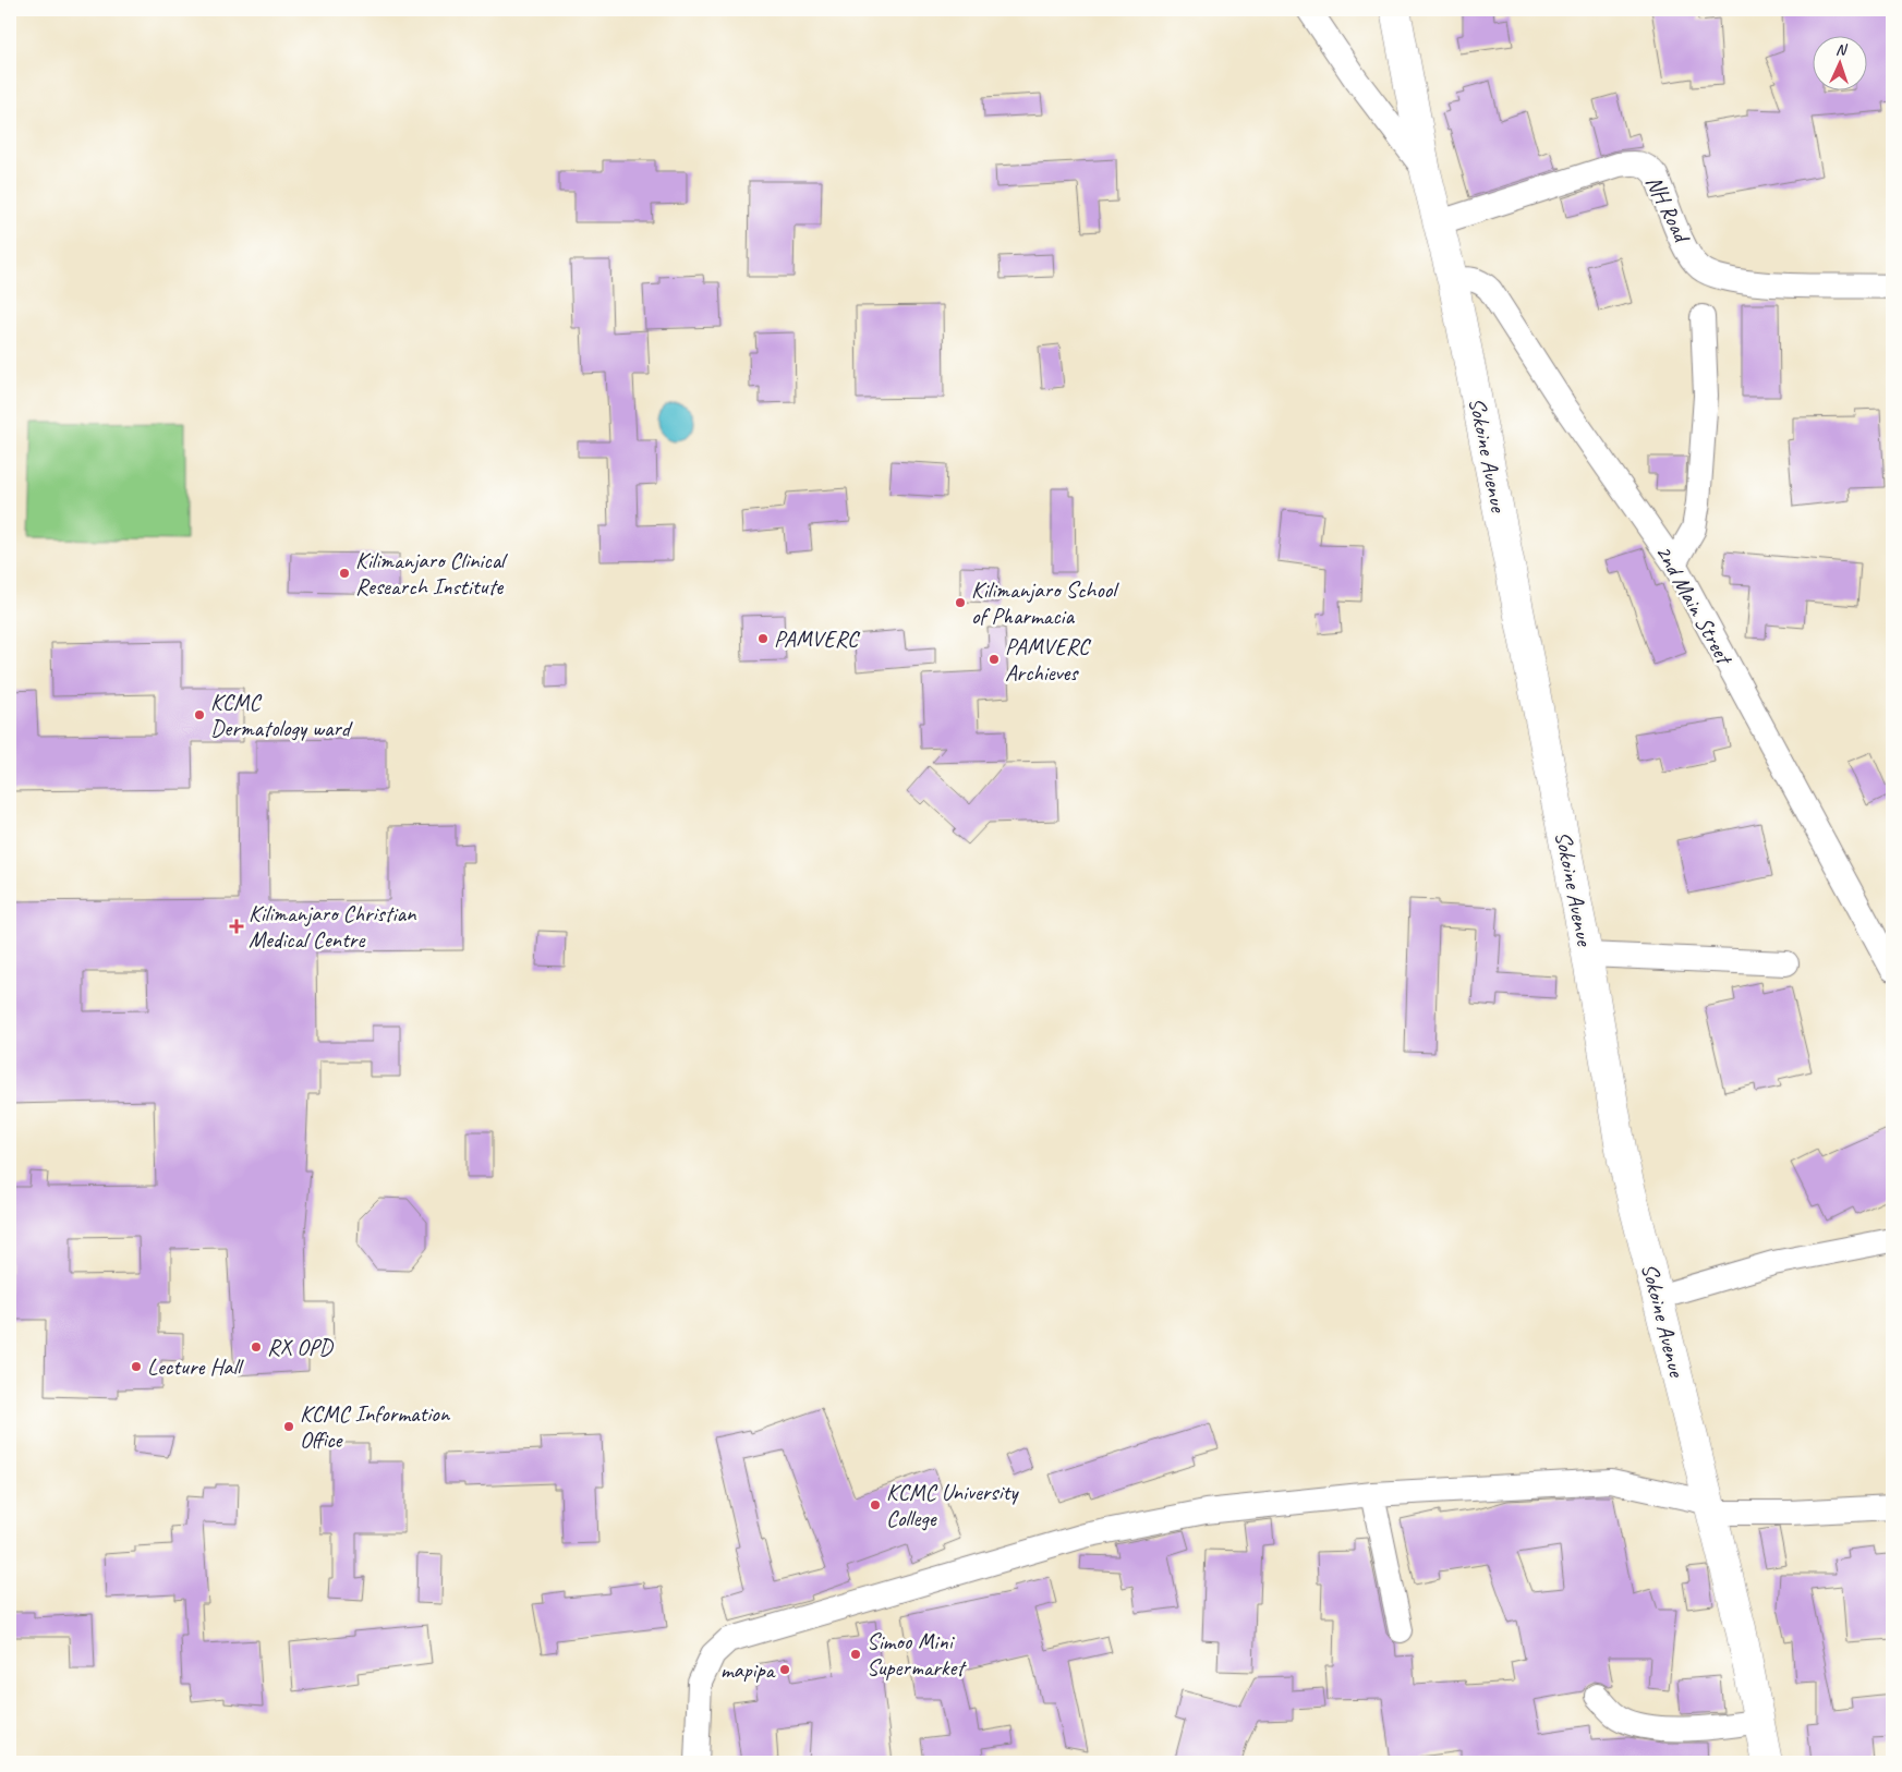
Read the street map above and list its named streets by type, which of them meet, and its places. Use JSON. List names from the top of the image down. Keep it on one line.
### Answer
{"streets":{"street":["NH Road","Sokoine Avenue","2nd Main Street"]},"crossings":[["NH Road","Sokoine Avenue"],["Sokoine Avenue","2nd Main Street"]],"places":{"other":["Kilimanjaro Clinical Research Institute","Kilimanjaro School of Pharmacia","PAMVERC","PAMVERC Archieves","KCMC Dermatology ward","RX OPD","Lecture Hall","KCMC Information Office","KCMC University College","Simoo Mini Supermarket","mapipa"],"health":["Kilimanjaro Christian Medical Centre"]},"north":"top"}
